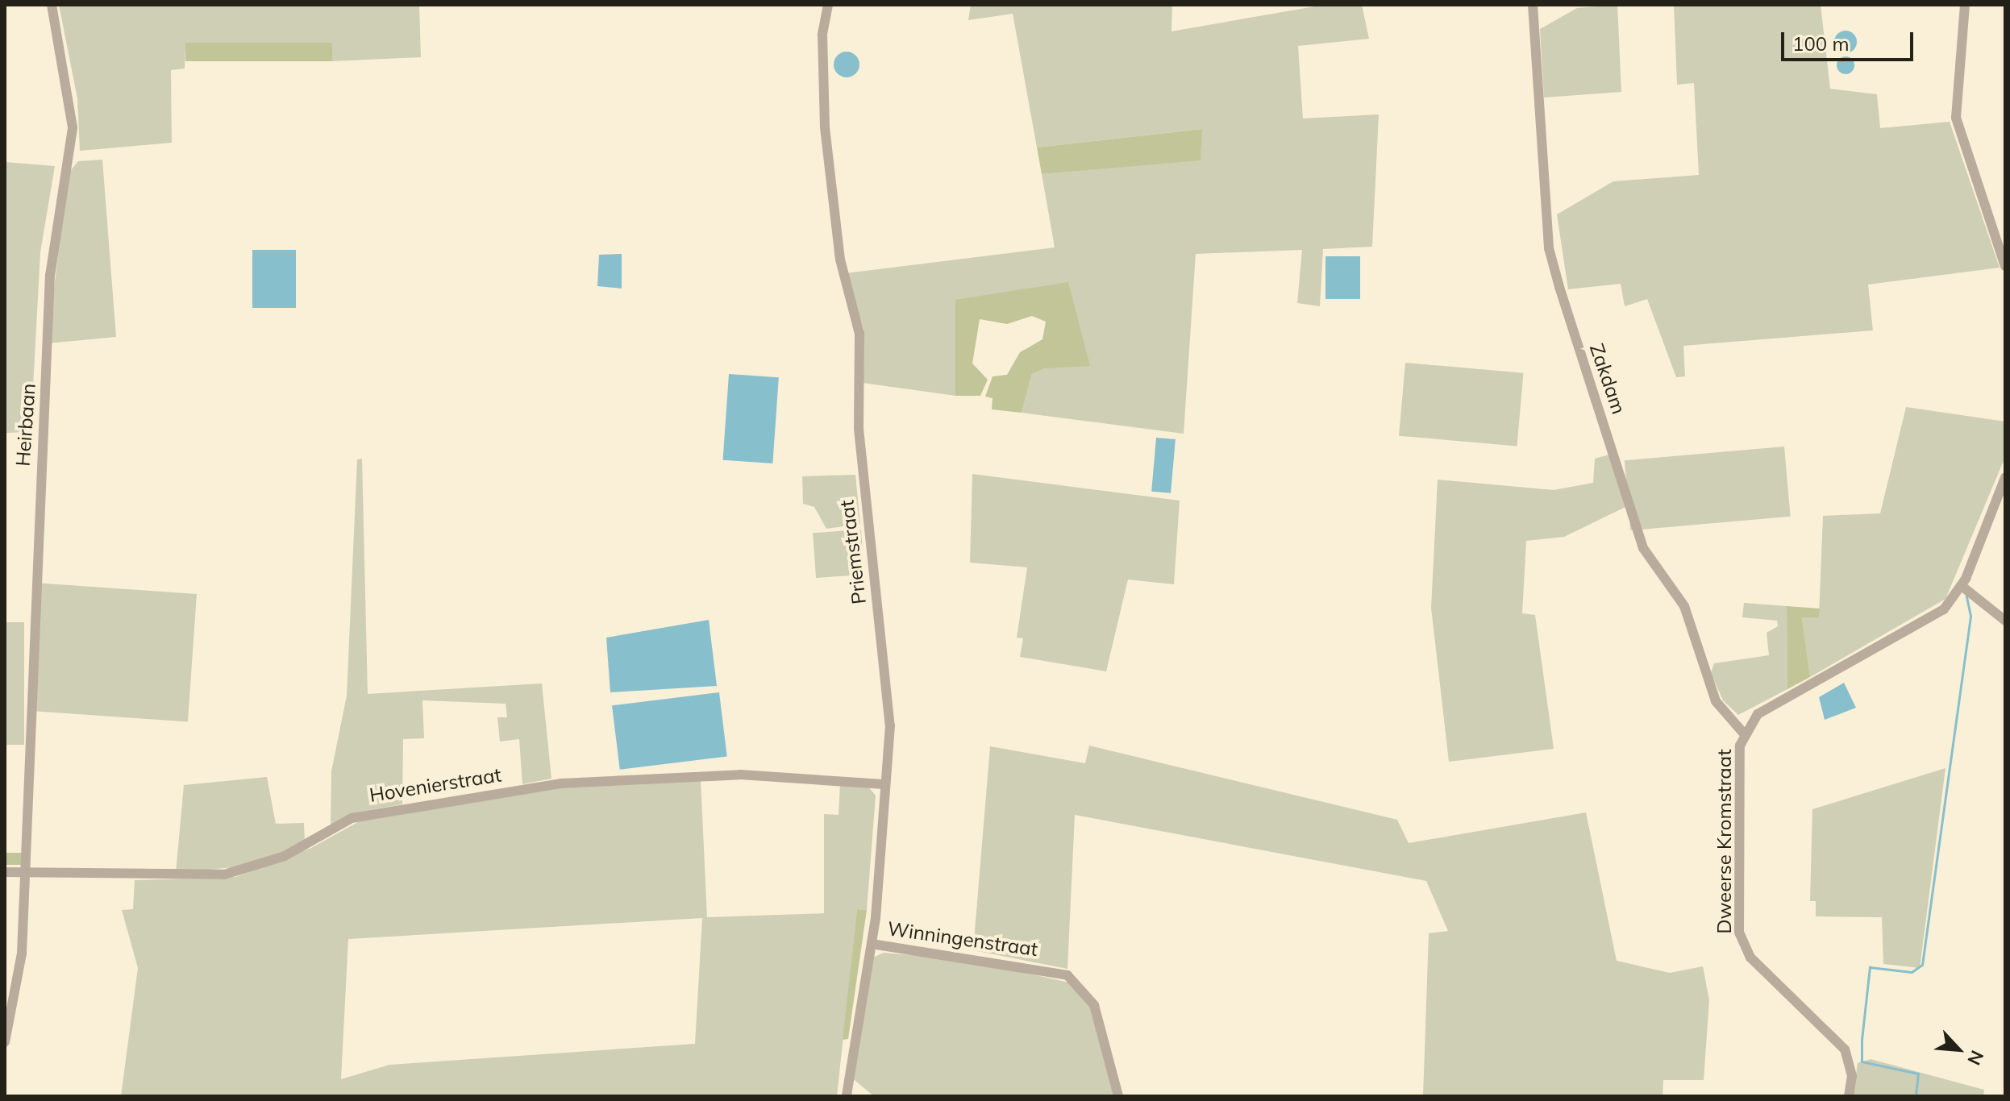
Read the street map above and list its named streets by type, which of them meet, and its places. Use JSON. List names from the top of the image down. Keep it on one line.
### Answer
{"streets":{"street":["Zakdam","Heirbaan","Priemstraat","Hovenierstraat","Dweerse Kromstraat","Winningenstraat"]},"crossings":[["Zakdam","Dweerse Kromstraat"],["Heirbaan","Hovenierstraat"],["Priemstraat","Hovenierstraat"],["Priemstraat","Winningenstraat"]],"scale_bar":"100 m","north":"bottom right"}
